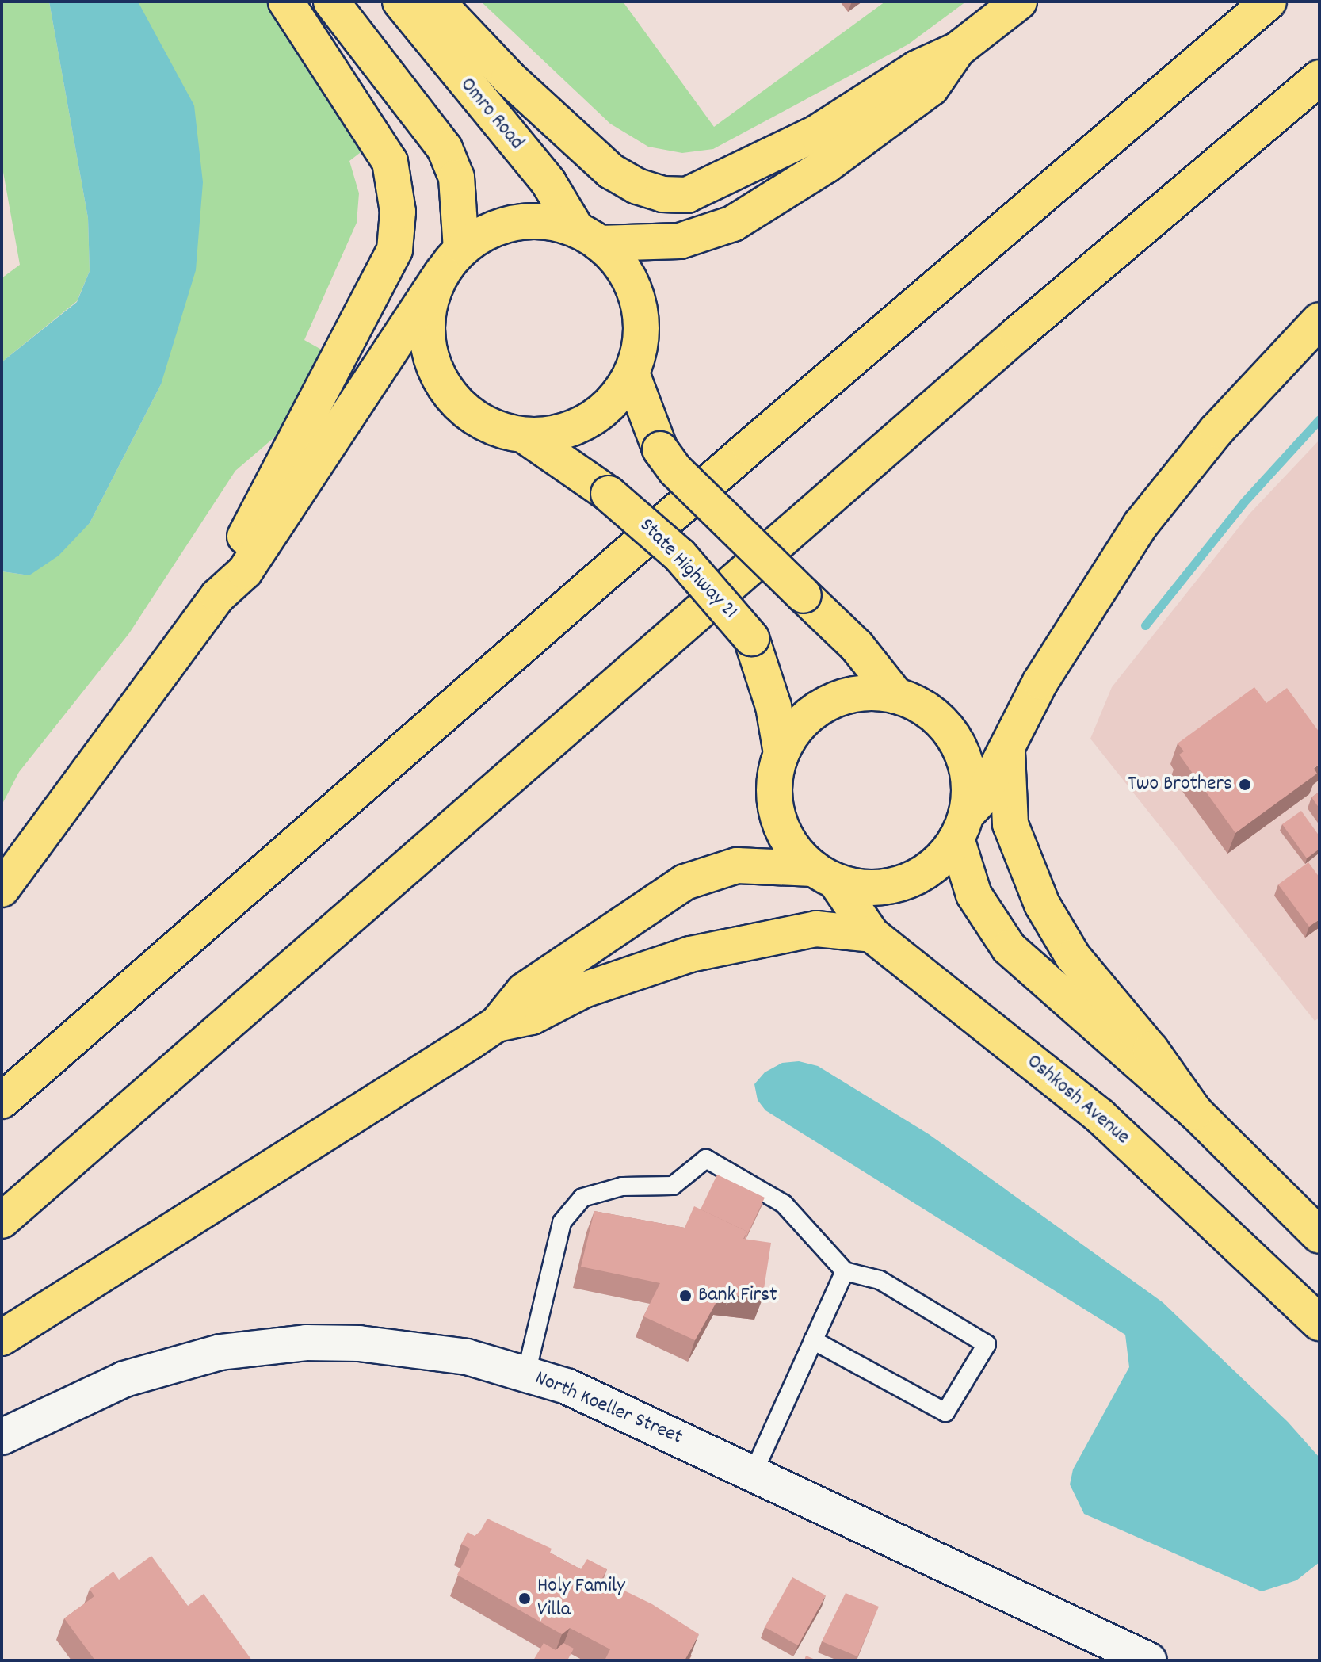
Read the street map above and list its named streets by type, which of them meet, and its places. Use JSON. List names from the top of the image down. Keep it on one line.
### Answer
{"streets":{"main road":["Omro Road","State Highway 21","Oshkosh Avenue"],"street":["North Koeller Street"]},"crossings":[["Omro Road","State Highway 21"],["State Highway 21","Oshkosh Avenue"]],"places":["Two Brothers","Bank First","Holy Family Villa"]}
